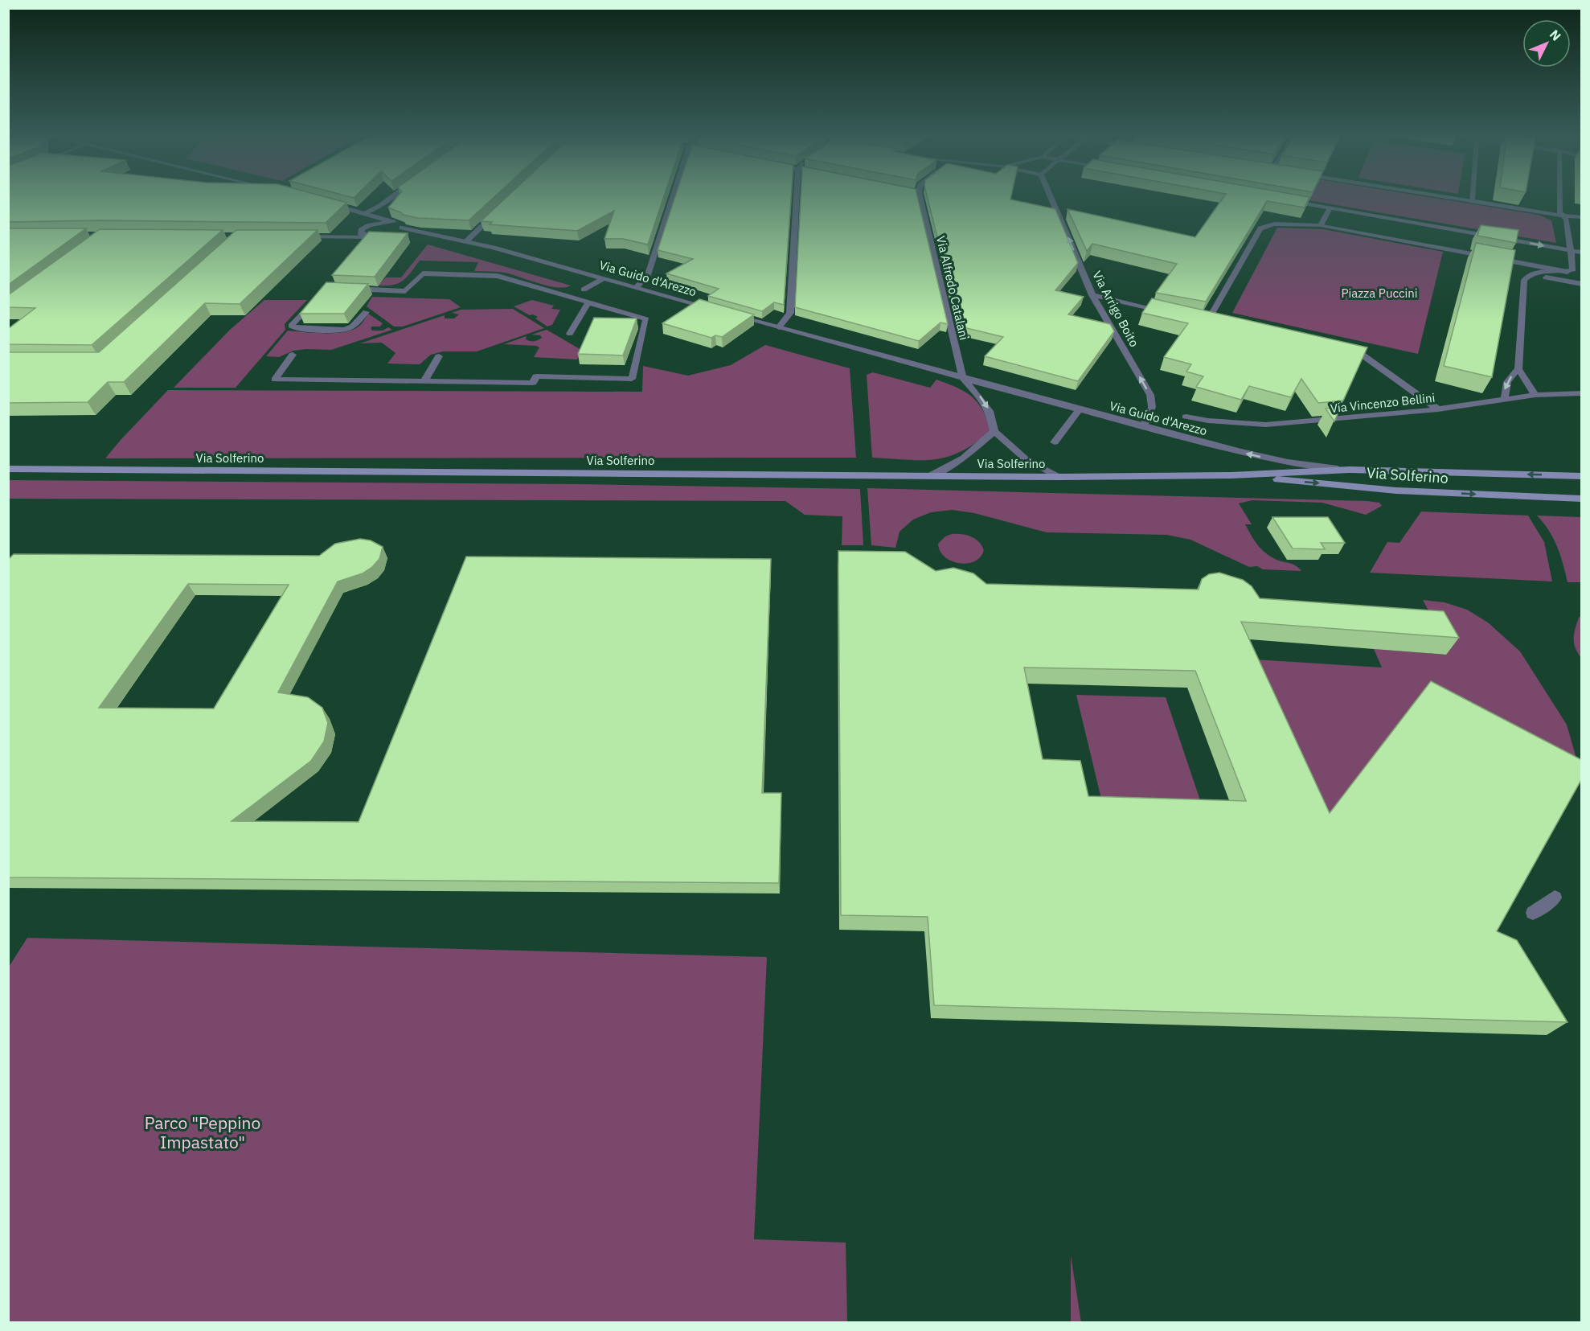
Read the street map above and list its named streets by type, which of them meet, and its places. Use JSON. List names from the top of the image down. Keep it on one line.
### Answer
{"streets":{"main road":["Via Solferino"],"street":["Via Guido d'Arezzo","Via Alfredo Catalani","Via Arrigo Boito","Via Vincenzo Bellini"]},"crossings":[["Via Guido d'Arezzo","Via Alfredo Catalani"],["Via Guido d'Arezzo","Via Arrigo Boito"],["Via Guido d'Arezzo","Via Solferino"]],"one_way":["Via Arrigo Boito"],"parks":["Piazza Puccini","Parco \"Peppino Impastato\""],"north":"top right"}
